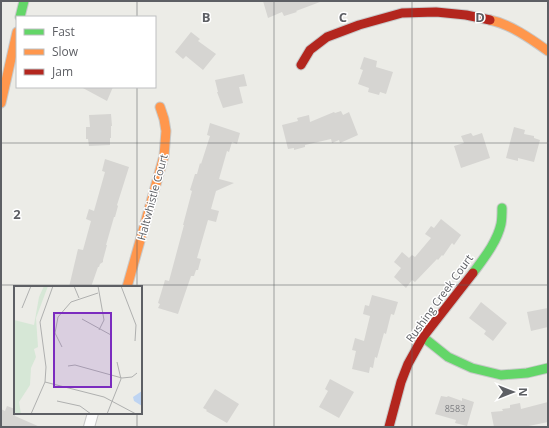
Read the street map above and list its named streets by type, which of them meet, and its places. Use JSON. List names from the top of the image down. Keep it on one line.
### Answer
{"streets":{"street":["Haltwhistle Court","Rushing Creek Court"]},"house_numbers":["8583"],"legend":["Fast","Slow","Jam"],"north":"right","grid":{"columns":["B","C","D"],"rows":["2"]}}
